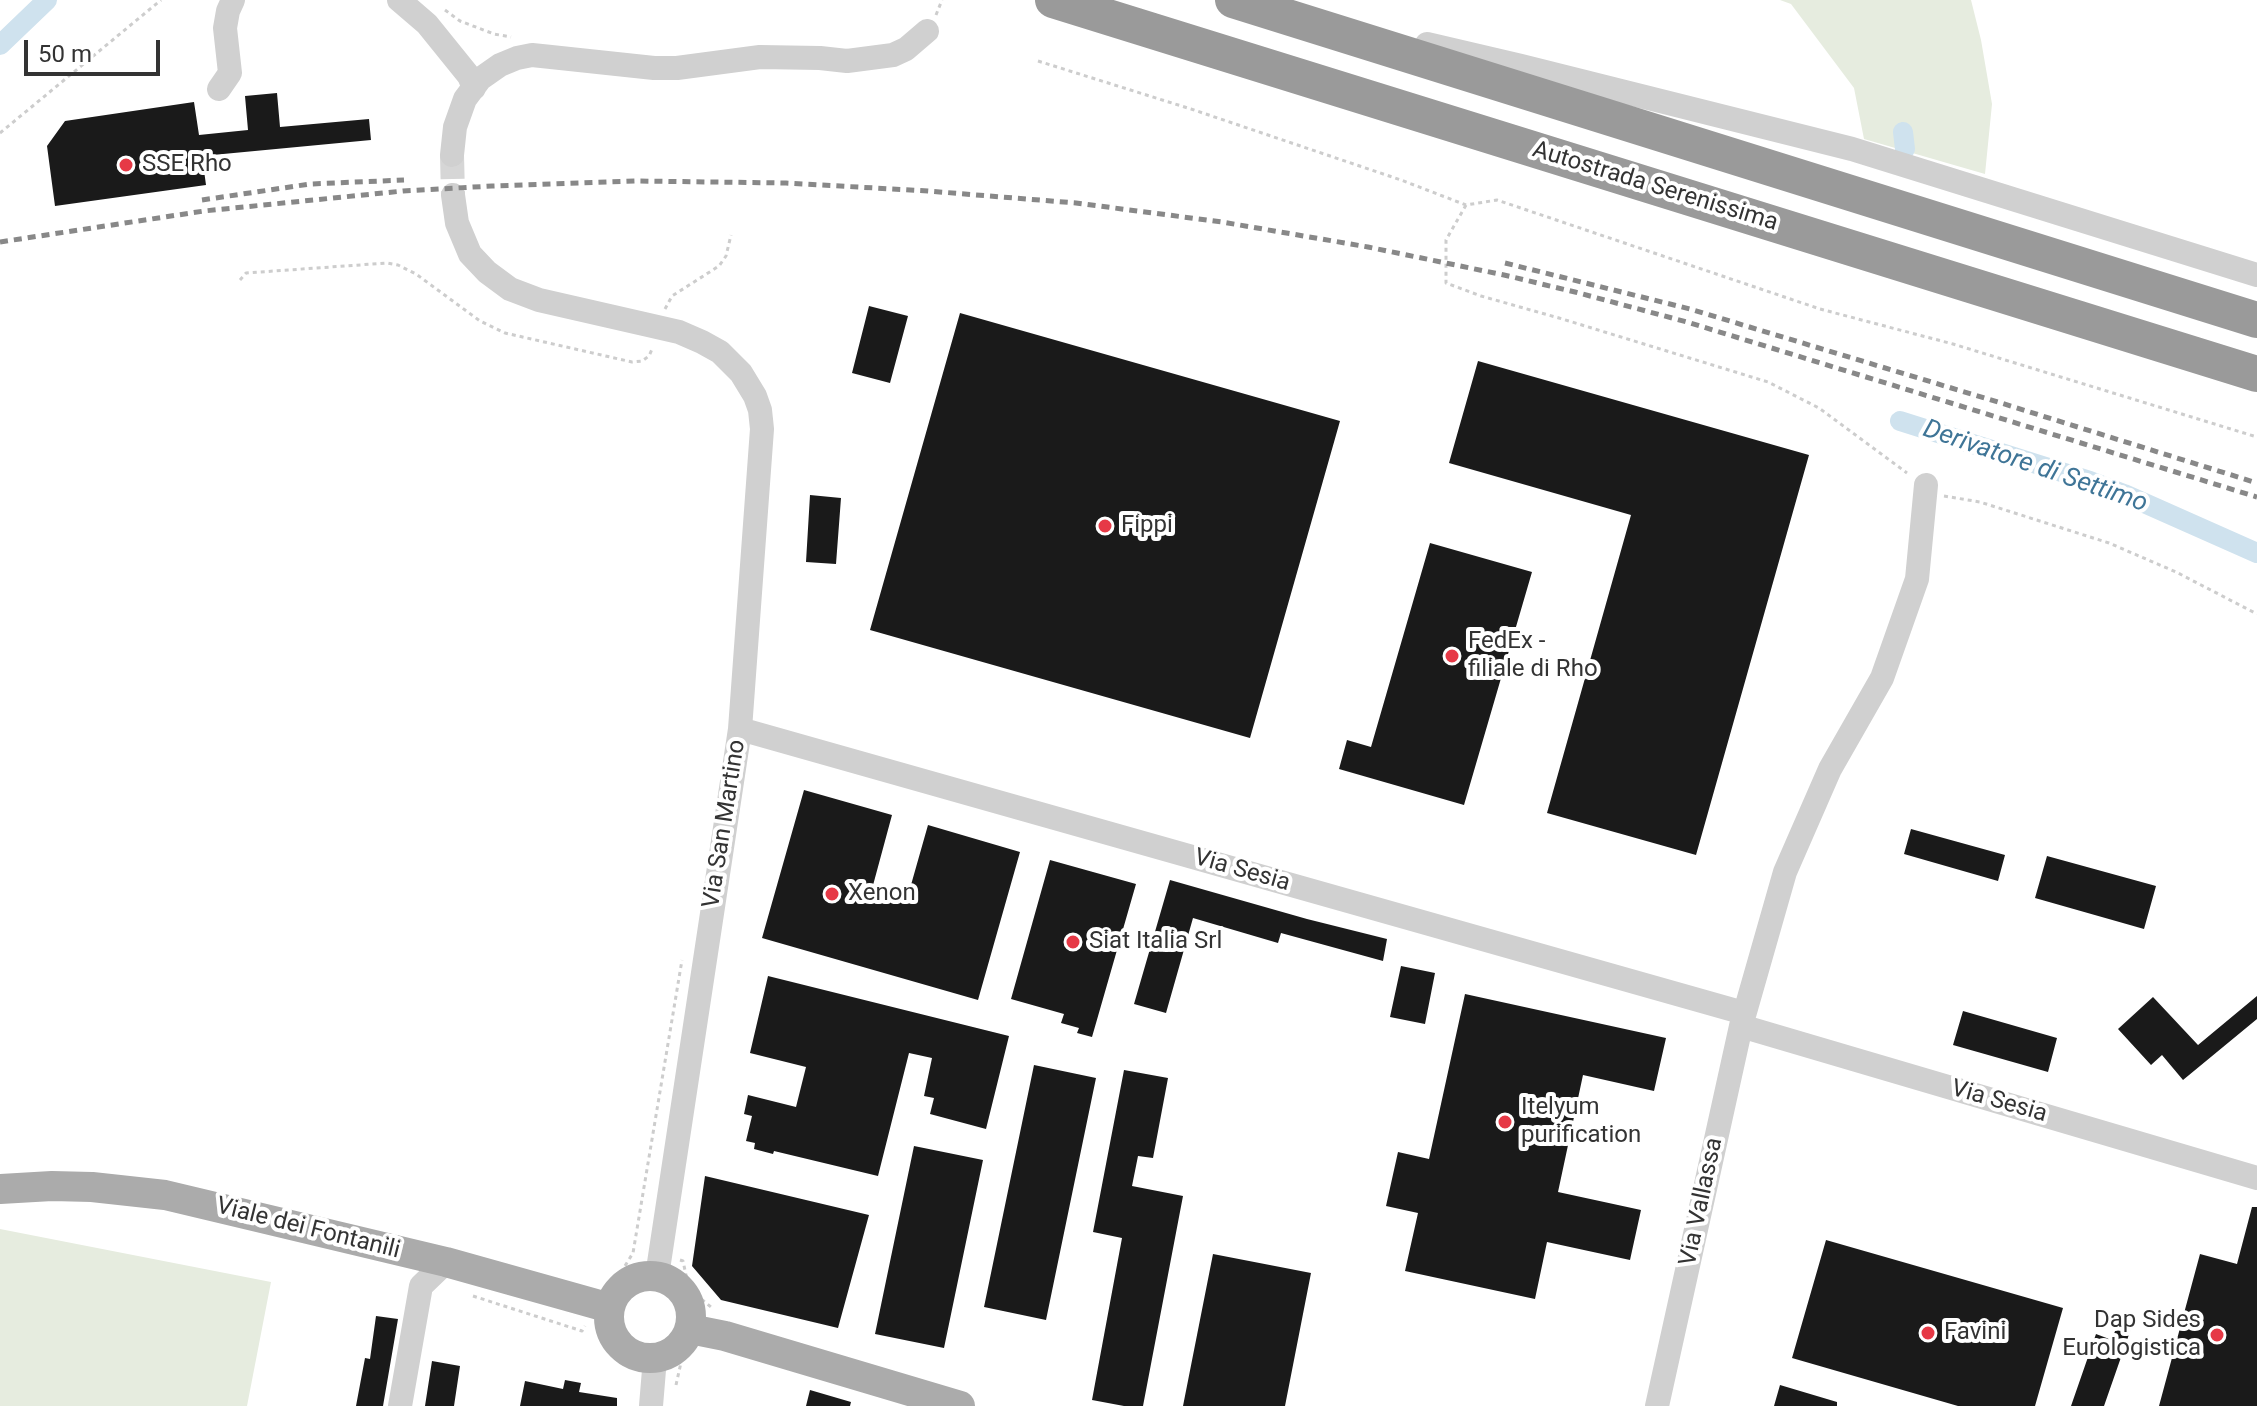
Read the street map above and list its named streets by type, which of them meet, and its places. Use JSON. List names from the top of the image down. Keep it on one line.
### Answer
{"streets":{"highway":["Autostrada Serenissima"],"main road":["Viale dei Fontanili"],"street":["Via San Martino","Via Sesia","Via Vallassa"]},"crossings":[["Via San Martino","Via Sesia"],["Via San Martino","Viale dei Fontanili"],["Via Sesia","Via Vallassa"]],"water":["Derivatore di Settimo"],"places":["SSE Rho","Fippi","FedEx - filiale di Rho","Xenon","Siat Italia Srl","Itelyum purification","Favini","Dap Sides Eurologistica"],"scale_bar":"50 m"}
